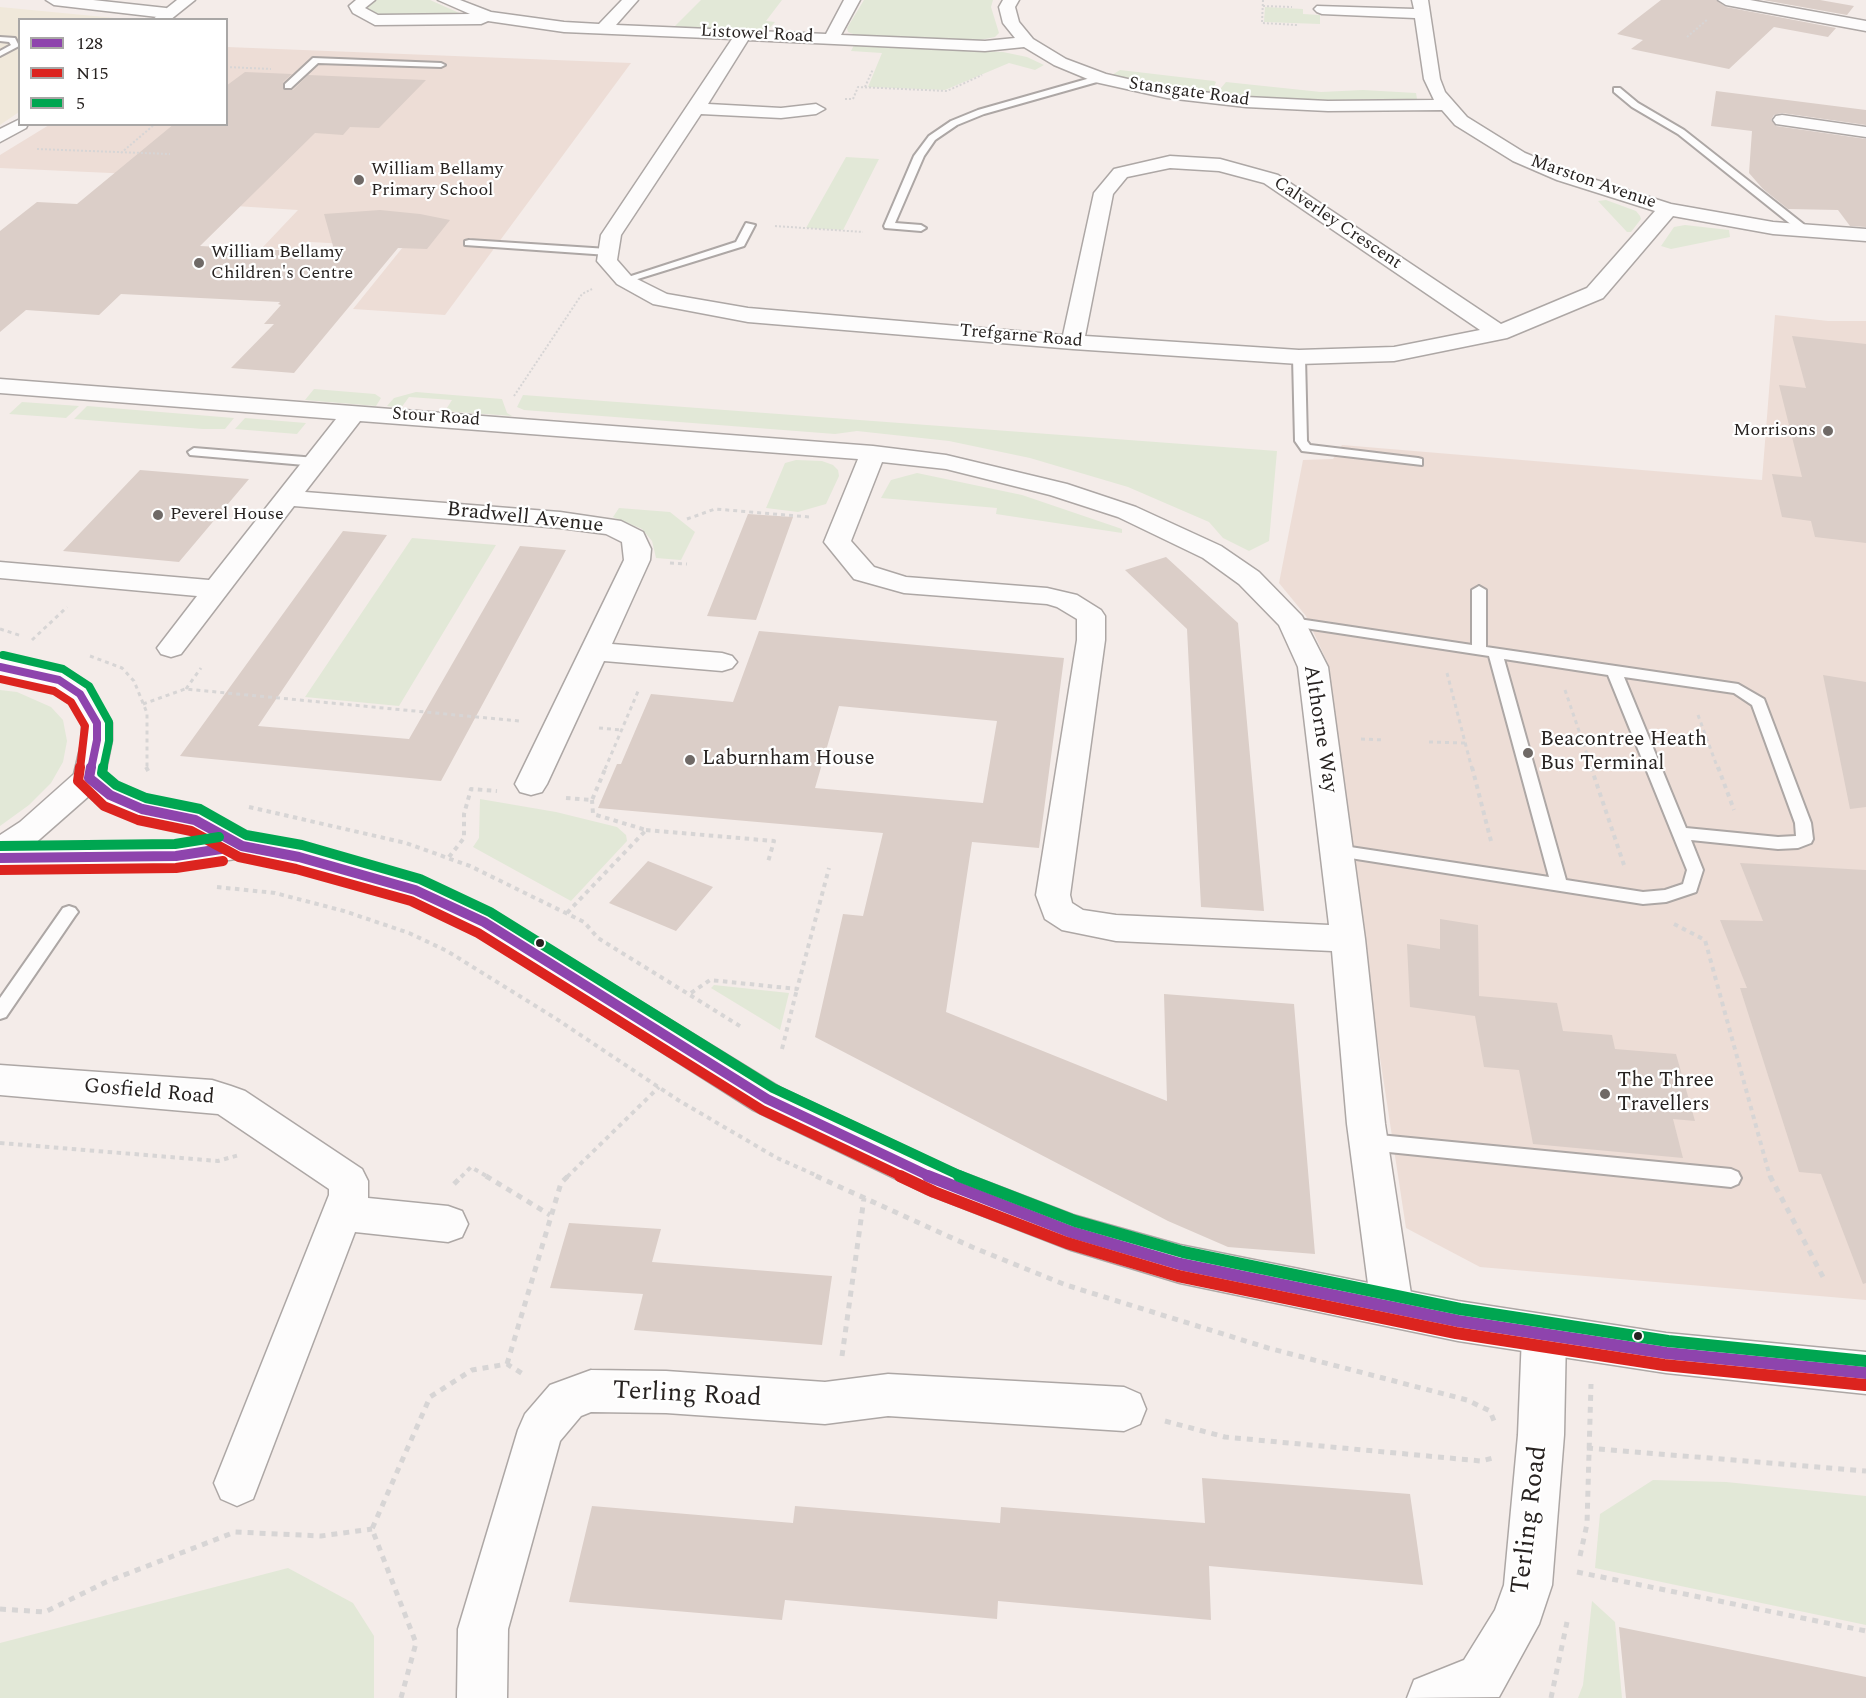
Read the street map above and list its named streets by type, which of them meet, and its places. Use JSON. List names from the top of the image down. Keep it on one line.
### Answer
{"streets":{"street":["Listowel Road","Stansgate Road","Marston Avenue","Calverley Crescent","Trefgarne Road","Stour Road","Bradwell Avenue","Althorne Way","Gosfield Road","Terling Road"]},"crossings":[["Listowel Road","Stansgate Road"],["Stansgate Road","Marston Avenue"],["Marston Avenue","Trefgarne Road"],["Calverley Crescent","Trefgarne Road"],["Stour Road","Althorne Way"]],"places":["William Bellamy Primary School","William Bellamy Children's Centre","Morrisons","Peverel House","Beacontree Heath Bus Terminal","Laburnham House","The Three Travellers"],"lines":["transit line 5","transit line 128","transit line N15"],"legend":["128","N15","5"]}
